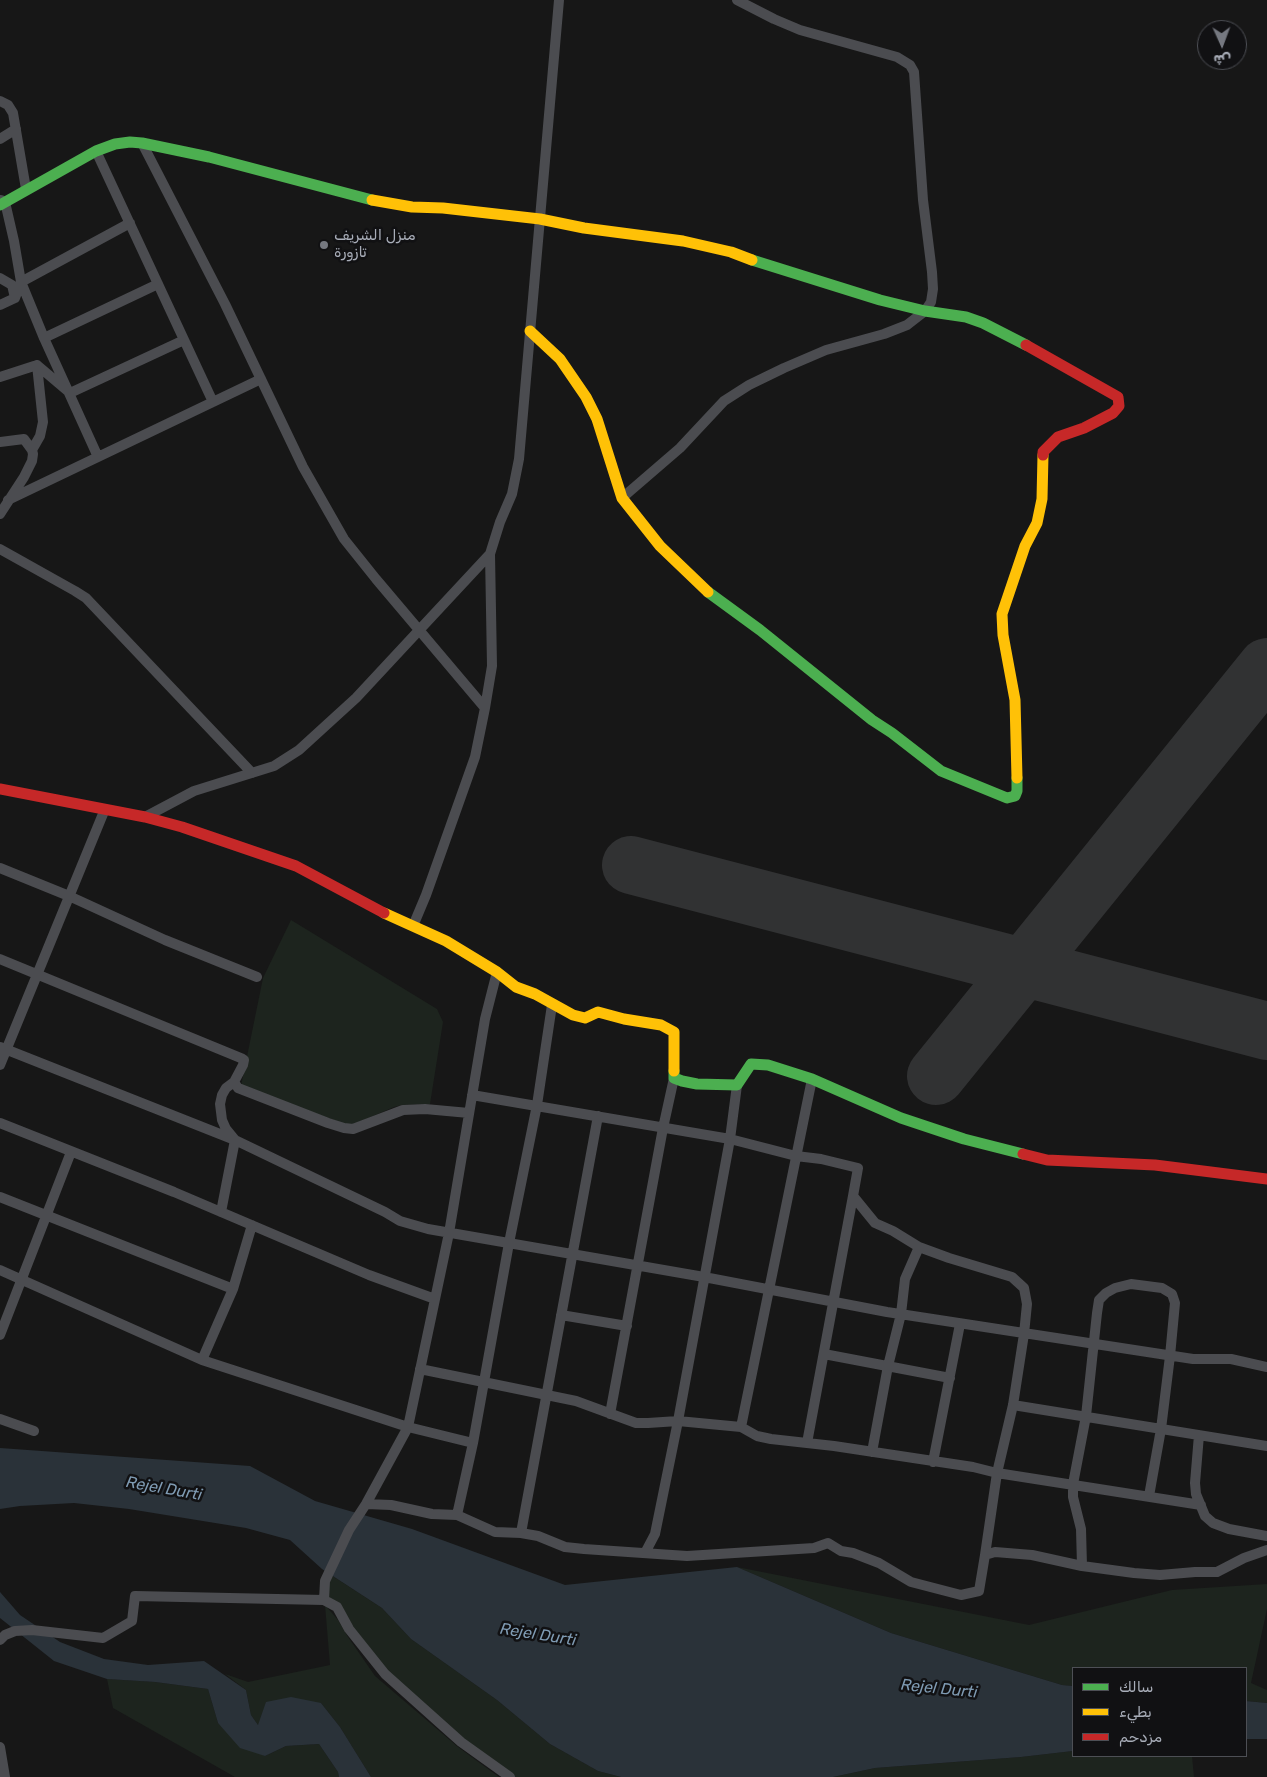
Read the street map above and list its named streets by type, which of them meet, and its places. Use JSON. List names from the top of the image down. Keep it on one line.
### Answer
{"water":["Rejel Durti"],"places":["منزل الشريف تازورة"],"legend":["سالك","بطيء","مزدحم"],"north":"bottom"}
